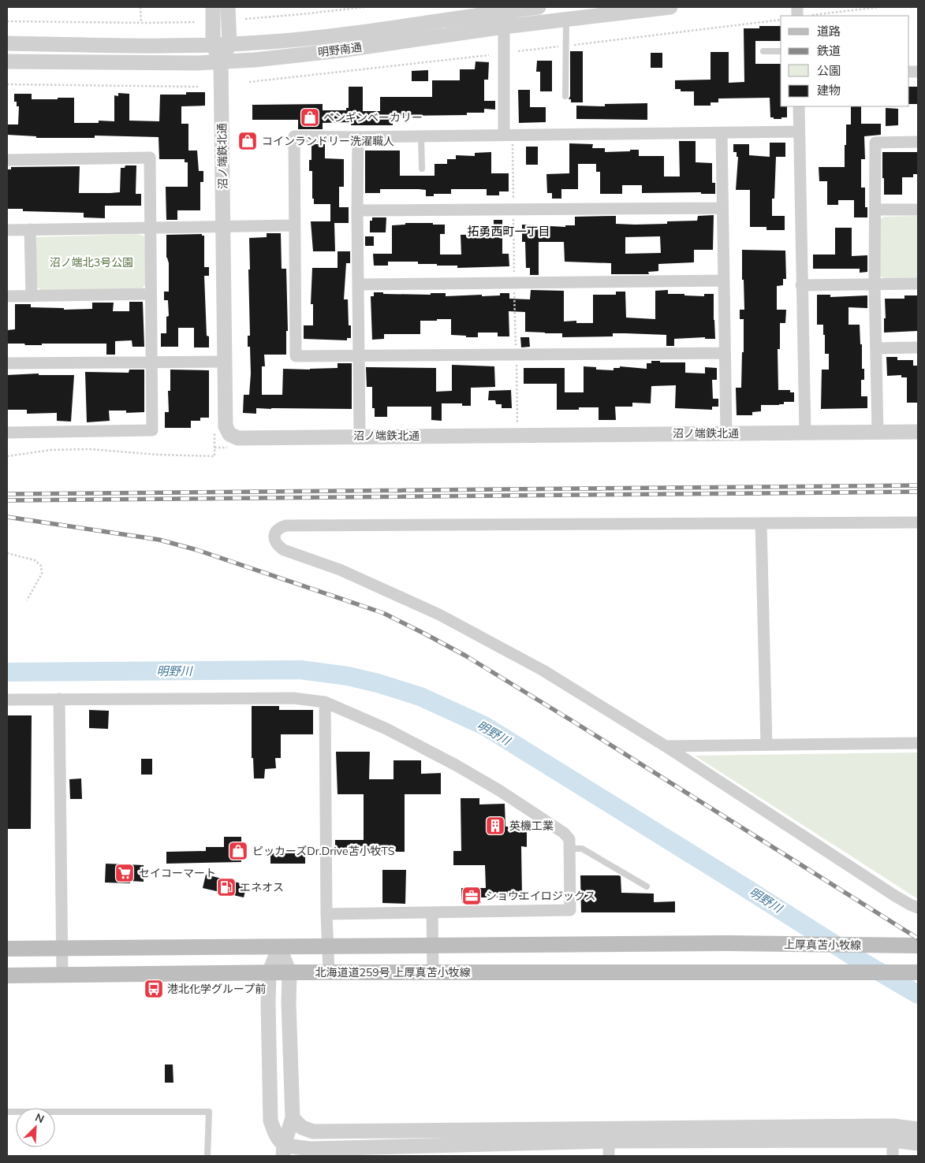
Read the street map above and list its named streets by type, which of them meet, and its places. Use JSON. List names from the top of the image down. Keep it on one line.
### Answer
{"streets":{"main road":["上厚真苫小牧線","北海道道259号 上厚真苫小牧線"],"street":["明野南通","沼ノ端鉄北通"]},"crossings":[["明野南通","沼ノ端鉄北通"]],"districts":["拓勇西町一丁目"],"water":["明野川"],"parks":["沼ノ端北3号公園"],"places":{"shop":["ペンギンベーカリー","コインランドリー洗濯職人","ピッカーズDr.Drive苫小牧TS"],"building":["英機工業"],"supermarket":["セイコーマート"],"fuel station":["エネオス"],"office":["ショウエイロジックス"],"bus stop":["港北化学グループ前"]},"legend":["道路","鉄道","公園","建物"],"north":"top right"}
